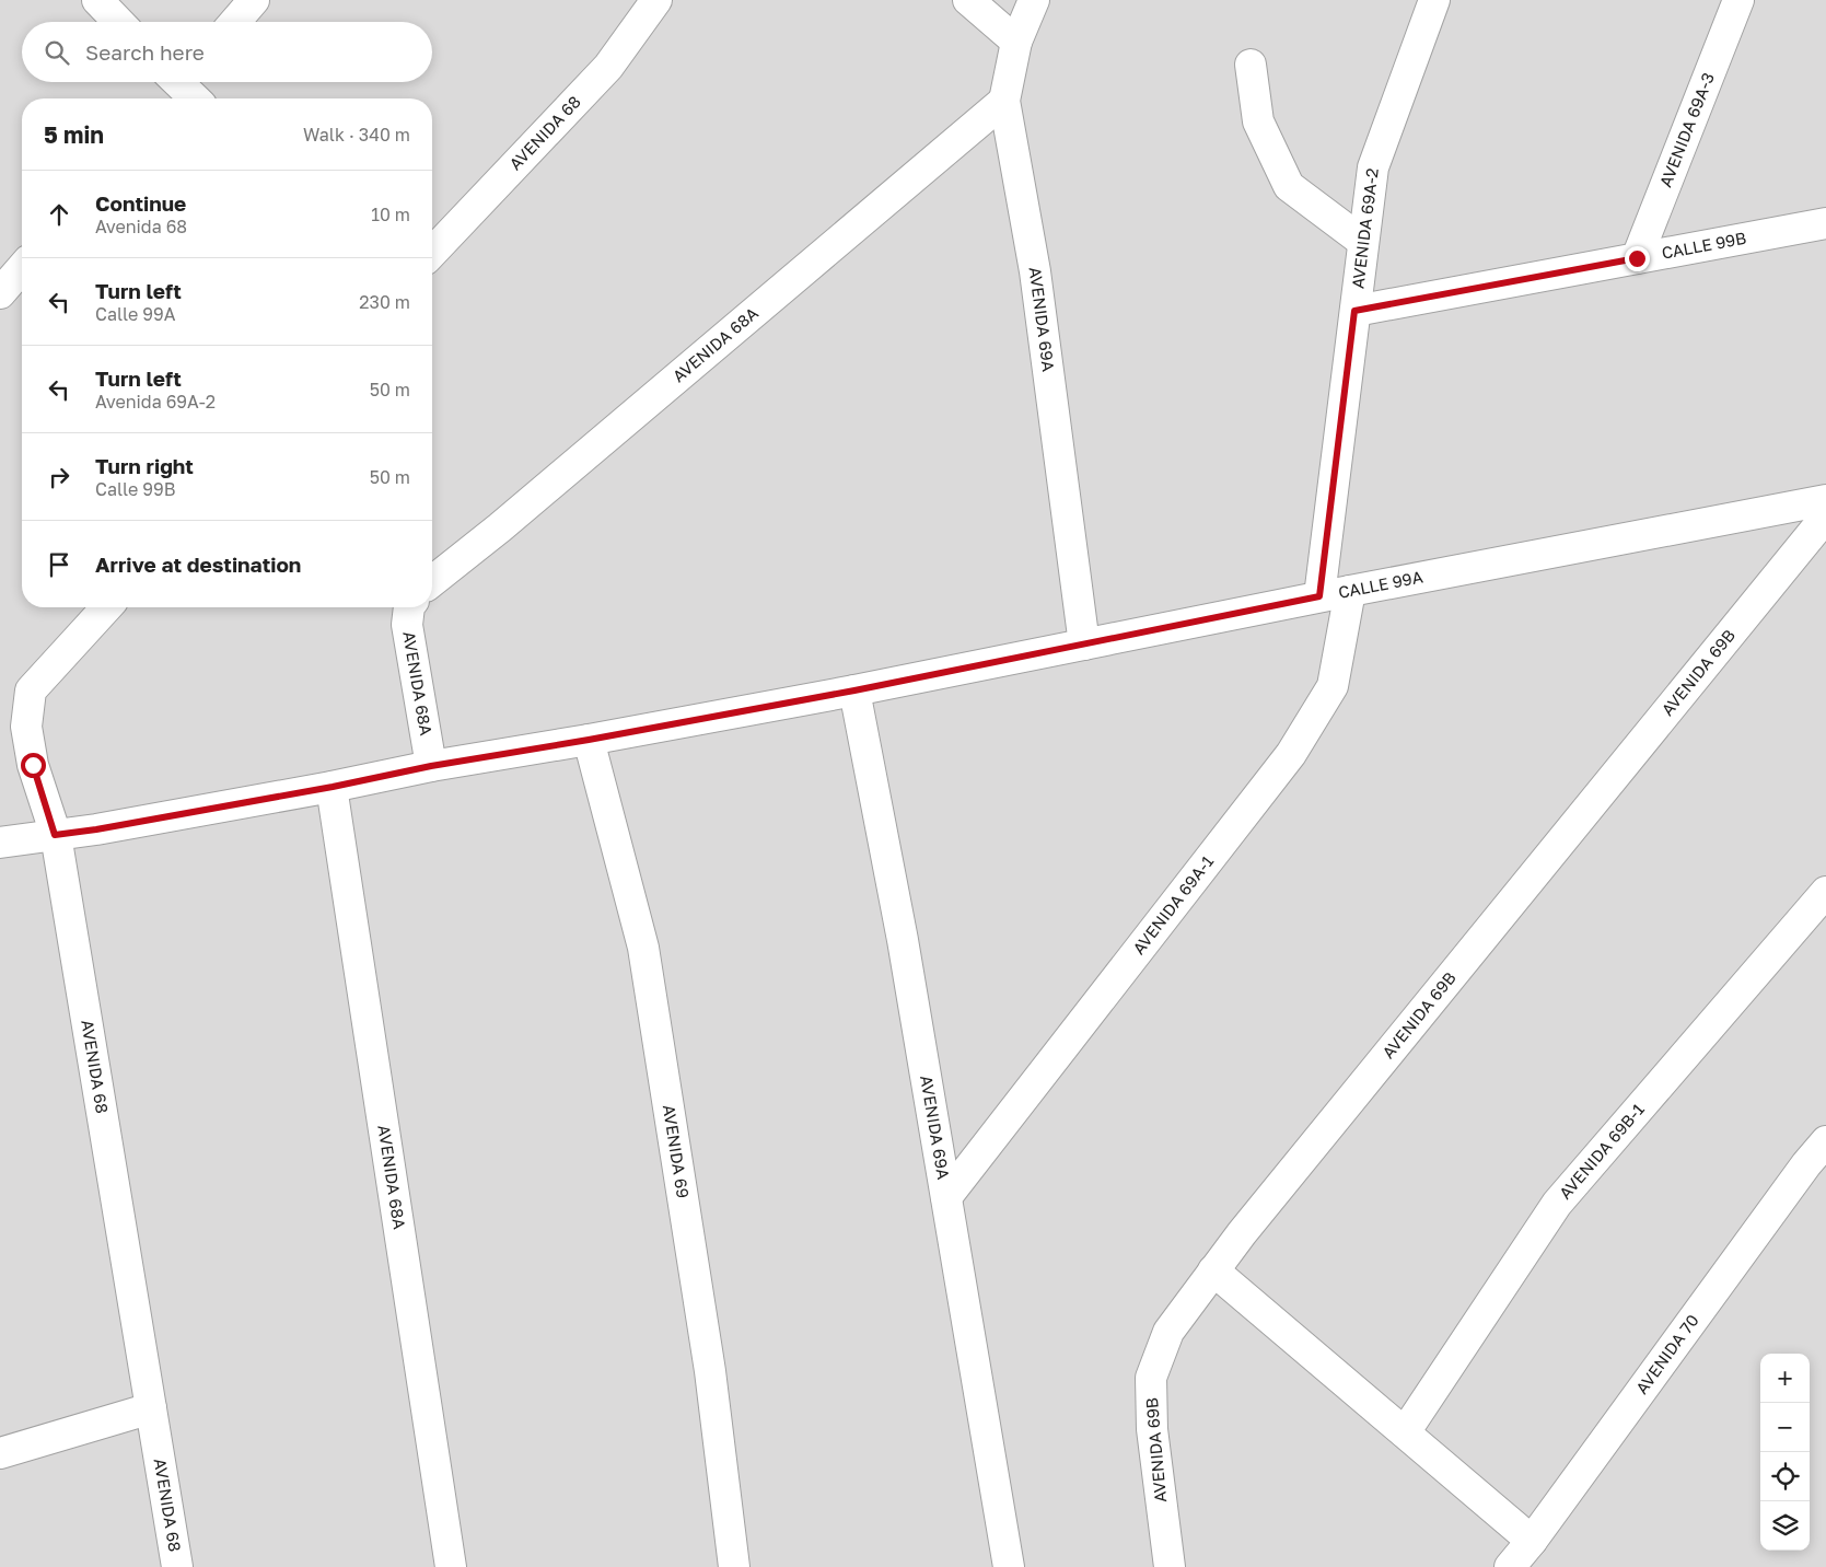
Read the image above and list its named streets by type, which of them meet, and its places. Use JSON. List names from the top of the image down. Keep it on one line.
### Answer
{"streets":{"street":["AVENIDA 69A-3","AVENIDA 68","AVENIDA 69A-2","CALLE 99B","AVENIDA 69A","AVENIDA 68A","CALLE 99A","AVENIDA 69B","AVENIDA 69A-1","AVENIDA 69","AVENIDA 69B-1","AVENIDA 70"]},"crossings":[["AVENIDA 69A-3","CALLE 99B"],["AVENIDA 68","CALLE 99A"],["AVENIDA 69A-2","CALLE 99B"],["AVENIDA 69A-2","CALLE 99A"],["AVENIDA 69A","AVENIDA 68A"],["AVENIDA 69A","CALLE 99A"],["AVENIDA 69A","AVENIDA 69A-1"],["AVENIDA 68A","CALLE 99A"],["CALLE 99A","AVENIDA 69A-1"],["CALLE 99A","AVENIDA 69"]],"page":{"search":"Search here","heading":["5 min","Walk · 340 m"],"list":[["Continue","Avenida 68","10 m"],["Turn left","Calle 99A","230 m"],["Turn left","Avenida 69A-2","50 m"],["Turn right","Calle 99B","50 m"],"Arrive at destination"],"map_buttons":["+","−"]}}
